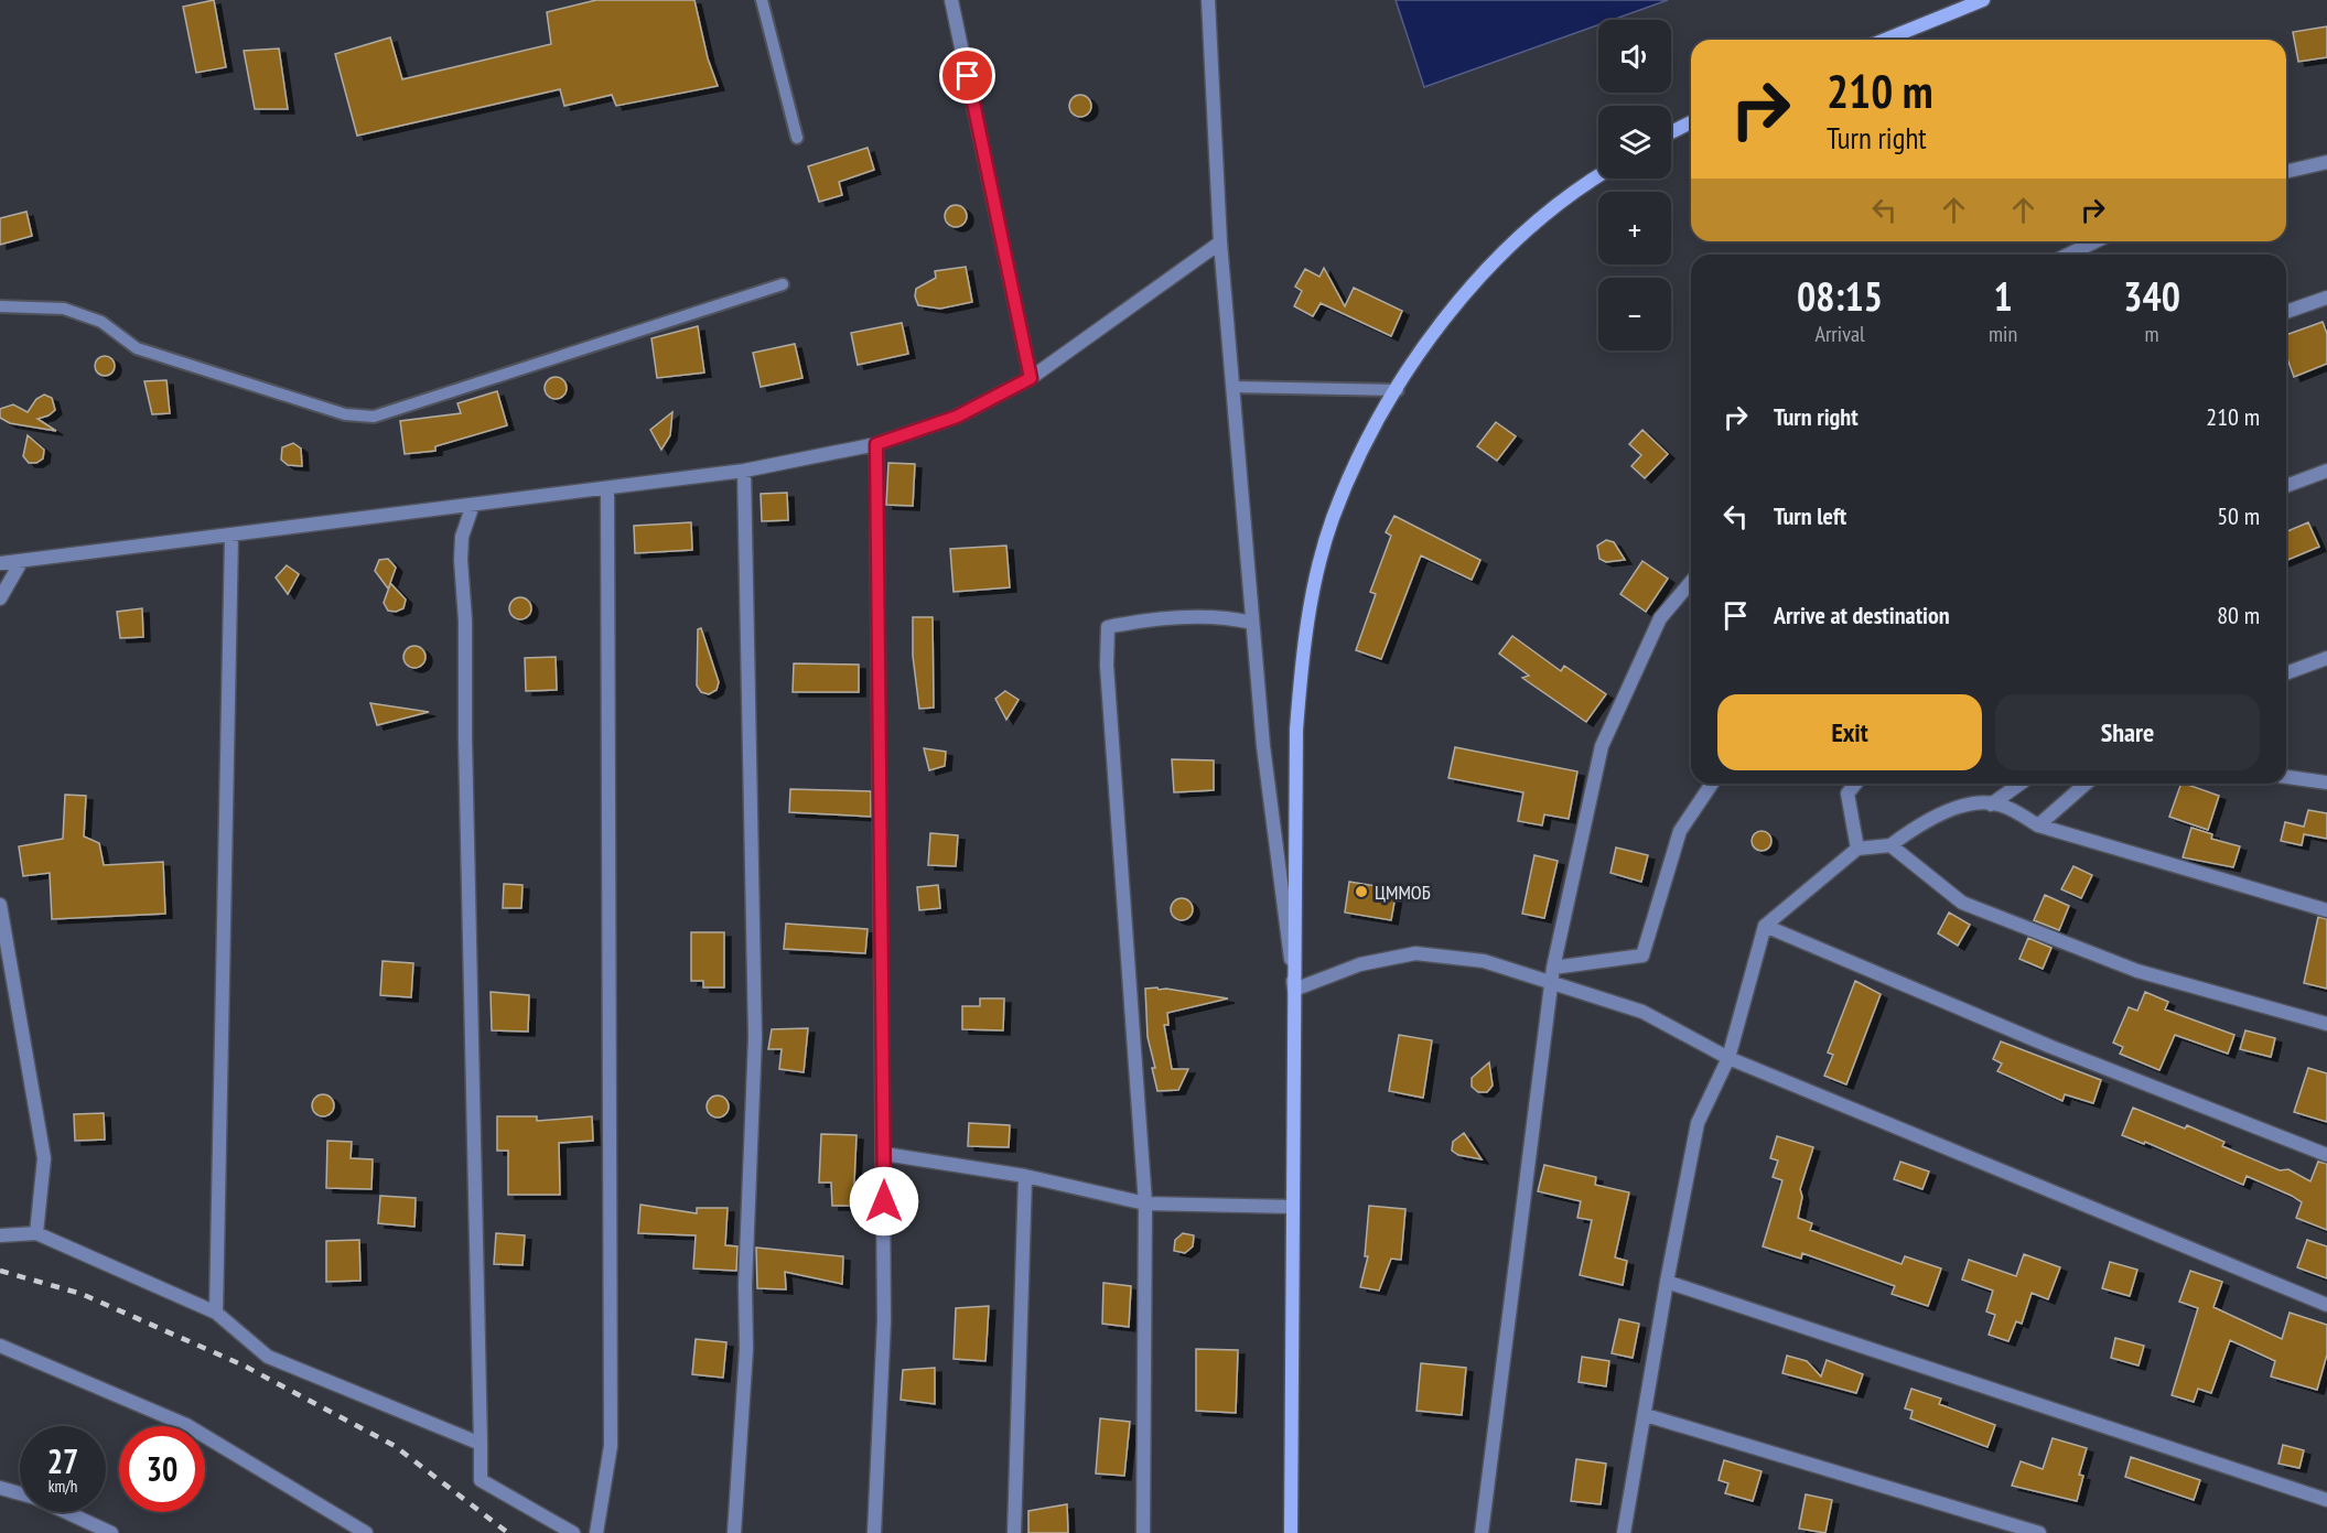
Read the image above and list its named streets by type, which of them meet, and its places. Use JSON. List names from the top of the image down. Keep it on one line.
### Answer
{"places":["ЦММОБ"],"page":{"map_buttons":["+","−"],"turn":["210 m","Turn right"],"eta":["08:15","Arrival","1","min","340","m"],"list":[{"name":"Turn right","value":"210 m"},{"name":"Turn left","value":"50 m"},{"name":"Arrive at destination","value":"80 m"}],"buttons":["Exit","Share"],"speed":"27 km/h","limit":"30"}}
